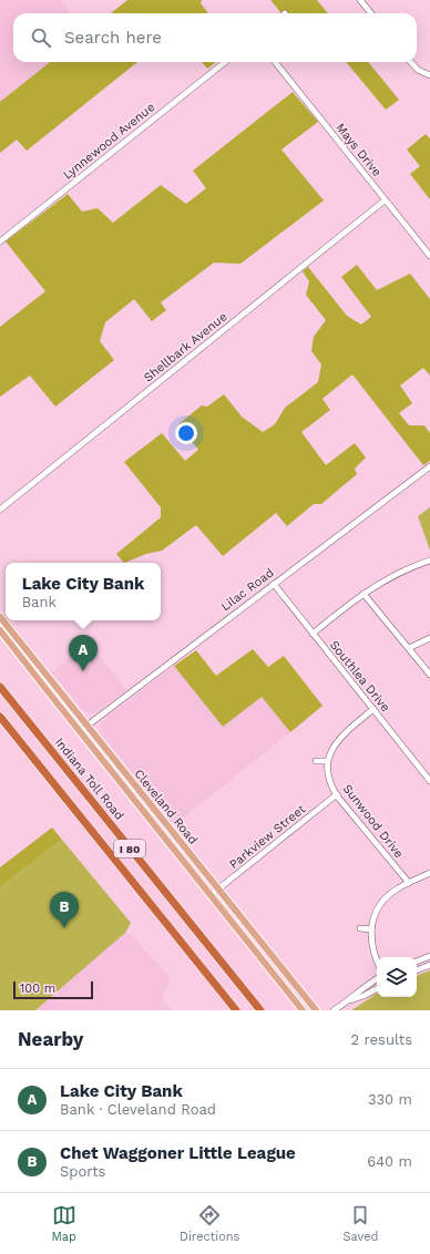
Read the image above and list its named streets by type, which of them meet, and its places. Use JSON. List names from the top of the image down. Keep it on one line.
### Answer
{"streets":{"highway":["Indiana Toll Road","I 80"],"main road":["Cleveland Road"],"street":["Lynnewood Avenue","Mays Drive","Shellbark Avenue","Lilac Road","Southlea Drive","Sunwood Drive","Parkview Street"]},"crossings":[["Mays Drive","Shellbark Avenue"],["Lilac Road","Southlea Drive"],["Lilac Road","Cleveland Road"],["Southlea Drive","Sunwood Drive"],["Cleveland Road","Parkview Street"],["Sunwood Drive","Parkview Street"]],"scale_bar":"100 m","page":{"search":"Search here","popup":["Lake City Bank","Bank"],"pins":["A","B"],"scale":"100 m","heading":["Nearby","2 results"],"list":[{"mark":"A","name":"Lake City Bank","note":"Bank · Cleveland Road","value":"330 m"},{"mark":"B","name":"Chet Waggoner Little League","note":"Sports","value":"640 m"}],"nav":["Map","Directions","Saved"]}}
